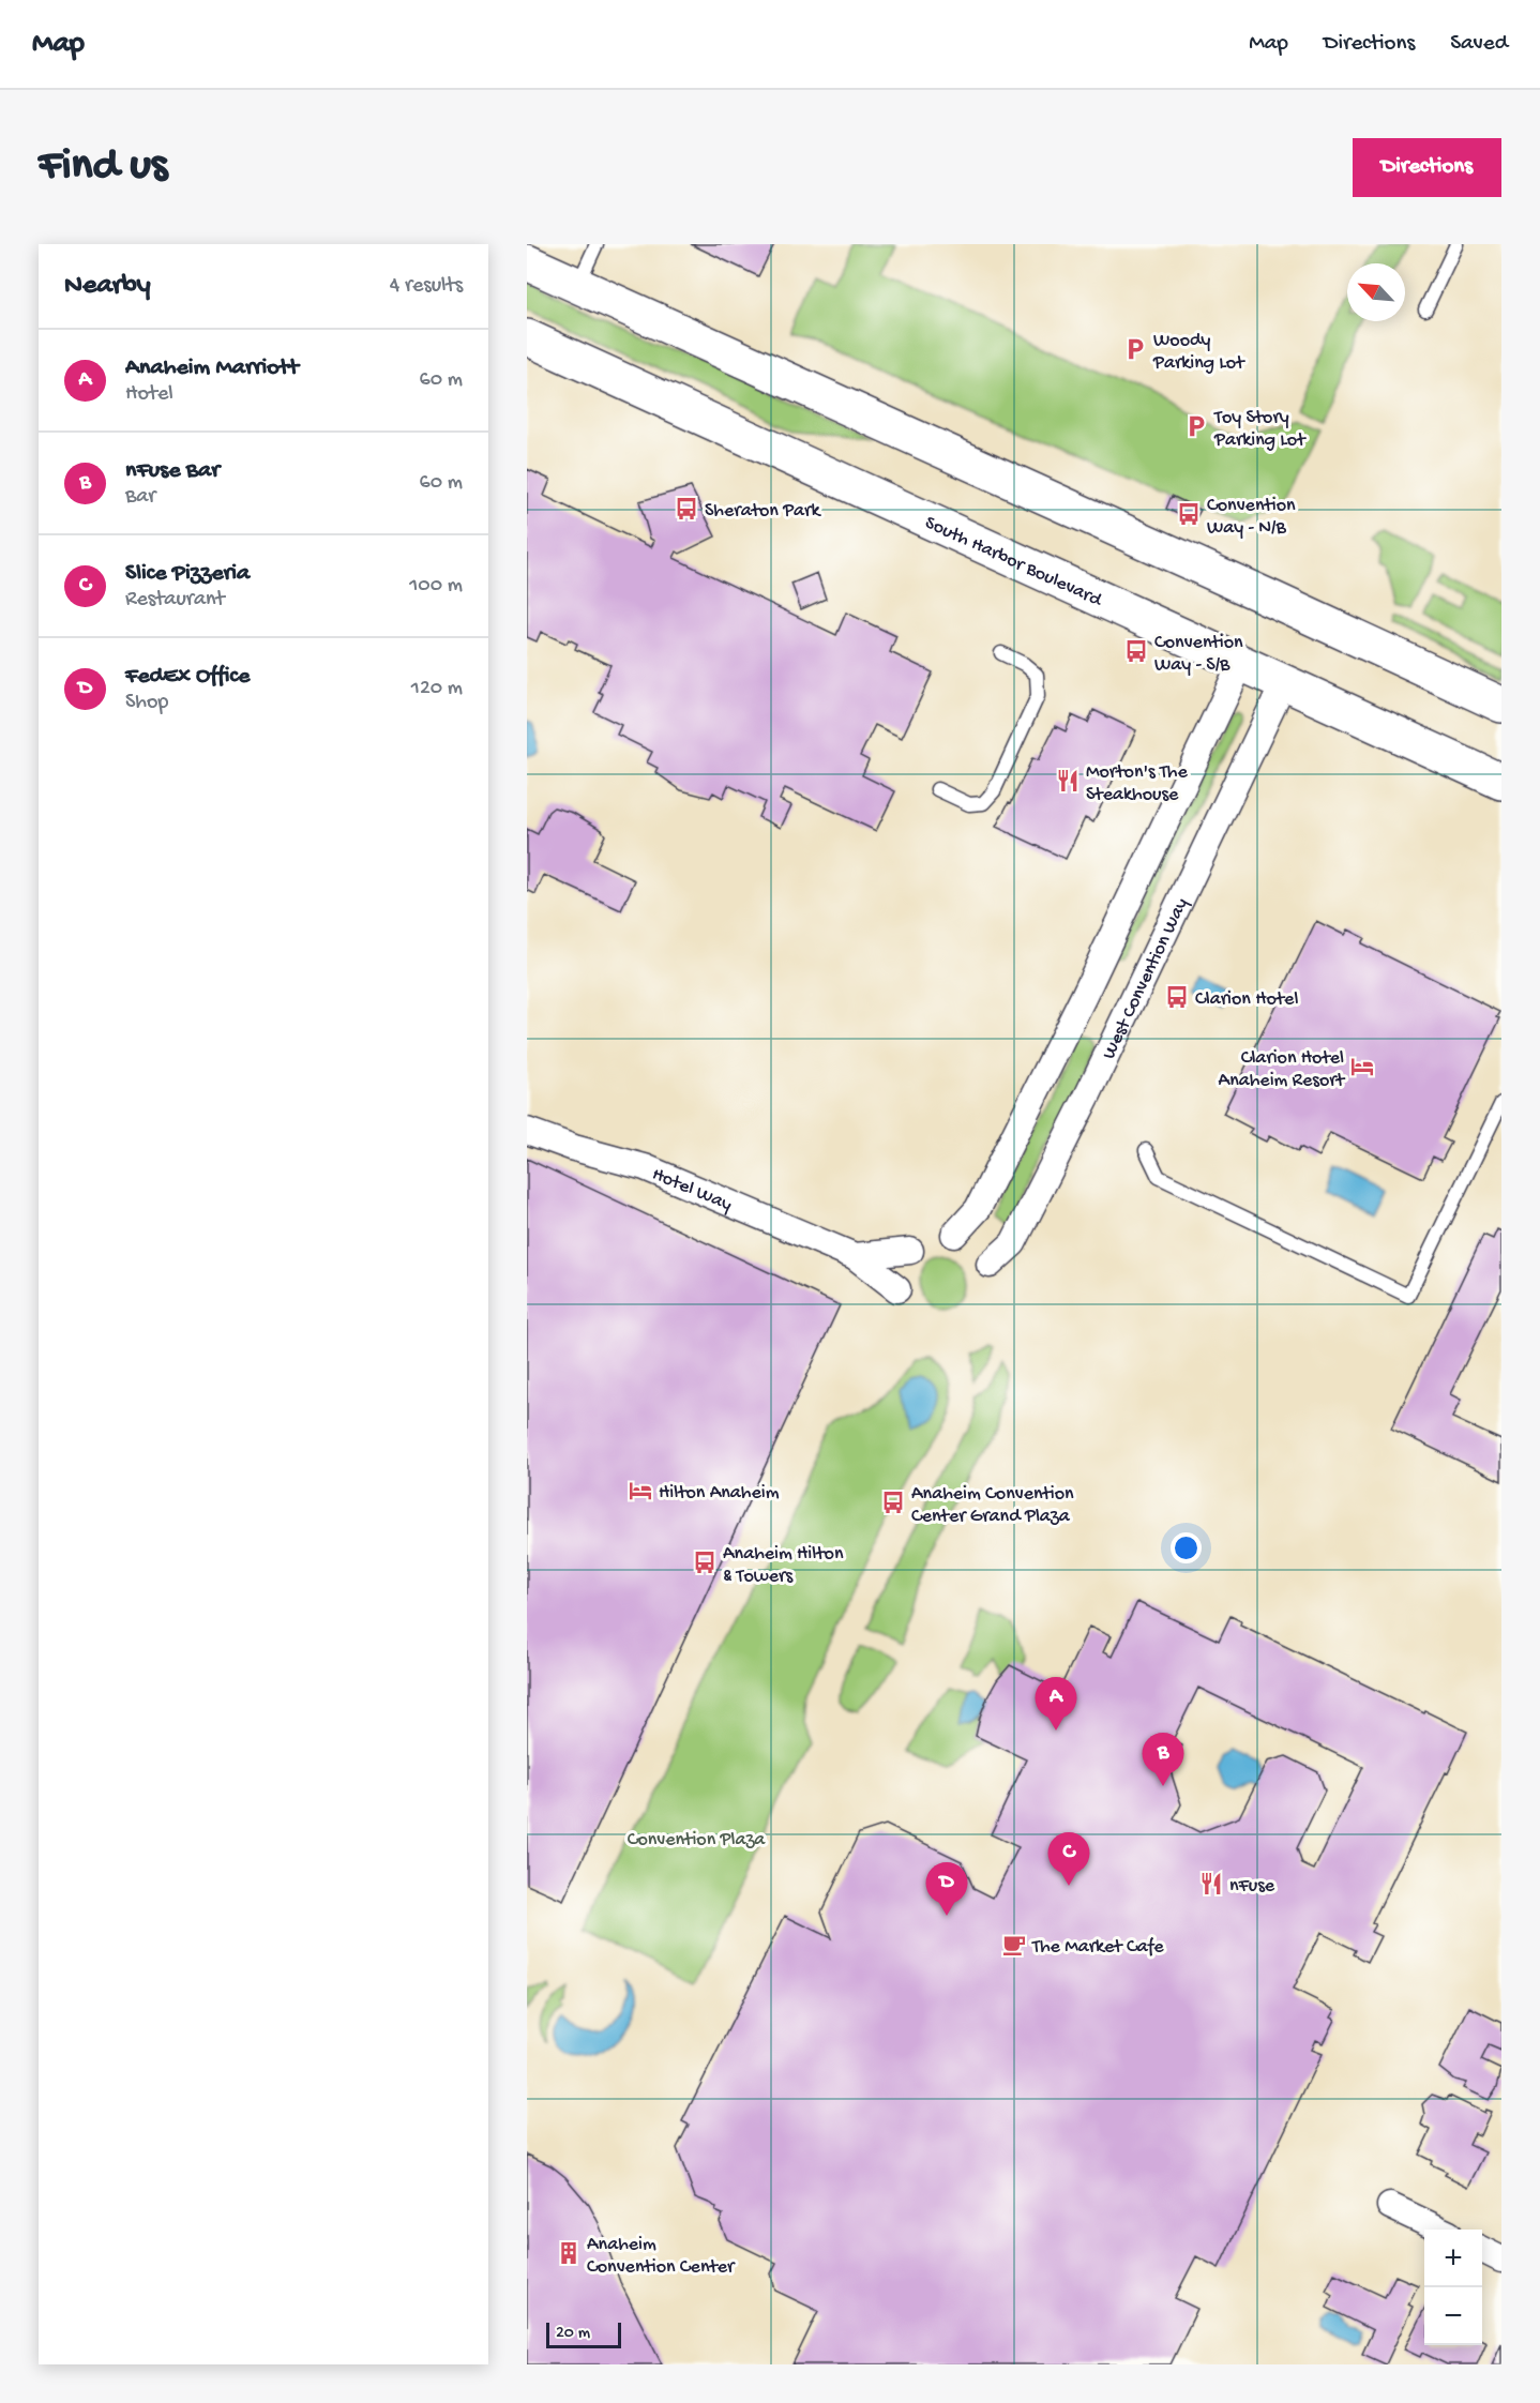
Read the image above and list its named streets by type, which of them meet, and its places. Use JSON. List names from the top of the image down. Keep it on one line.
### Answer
{"streets":{"main road":["South Harbor Boulevard"],"street":["West Convention Way","Hotel Way"]},"crossings":[["South Harbor Boulevard","West Convention Way"]],"parks":["Convention Plaza"],"places":{"parking":["Woody Parking Lot","Toy Story Parking Lot"],"bus stop":["Sheraton Park","Convention Way - N/B","Convention Way - S/B","Clarion Hotel","Anaheim Convention Center Grand Plaza","Anaheim Hilton & Towers"],"restaurant":["Morton's The Steakhouse","nFuse"],"hotel":["Clarion Hotel Anaheim Resort","Hilton Anaheim"],"cafe":["The Market Cafe"],"building":["Anaheim Convention Center"]},"scale_bar":"20 m","north":"top left","page":{"header":"Map","nav":["Map","Directions","Saved"],"buttons":"Directions","title":"Find us","heading":["Nearby","4 results"],"list":[{"mark":"A","name":"Anaheim Marriott","note":"Hotel","value":"60 m"},{"mark":"B","name":"nFuse Bar","note":"Bar","value":"60 m"},{"mark":"C","name":"Slice Pizzeria","note":"Restaurant","value":"100 m"},{"mark":"D","name":"FedEx Office","note":"Shop","value":"120 m"}],"pins":["A","B","C","D"],"map_buttons":["+","−"],"scale":"20 m"}}
